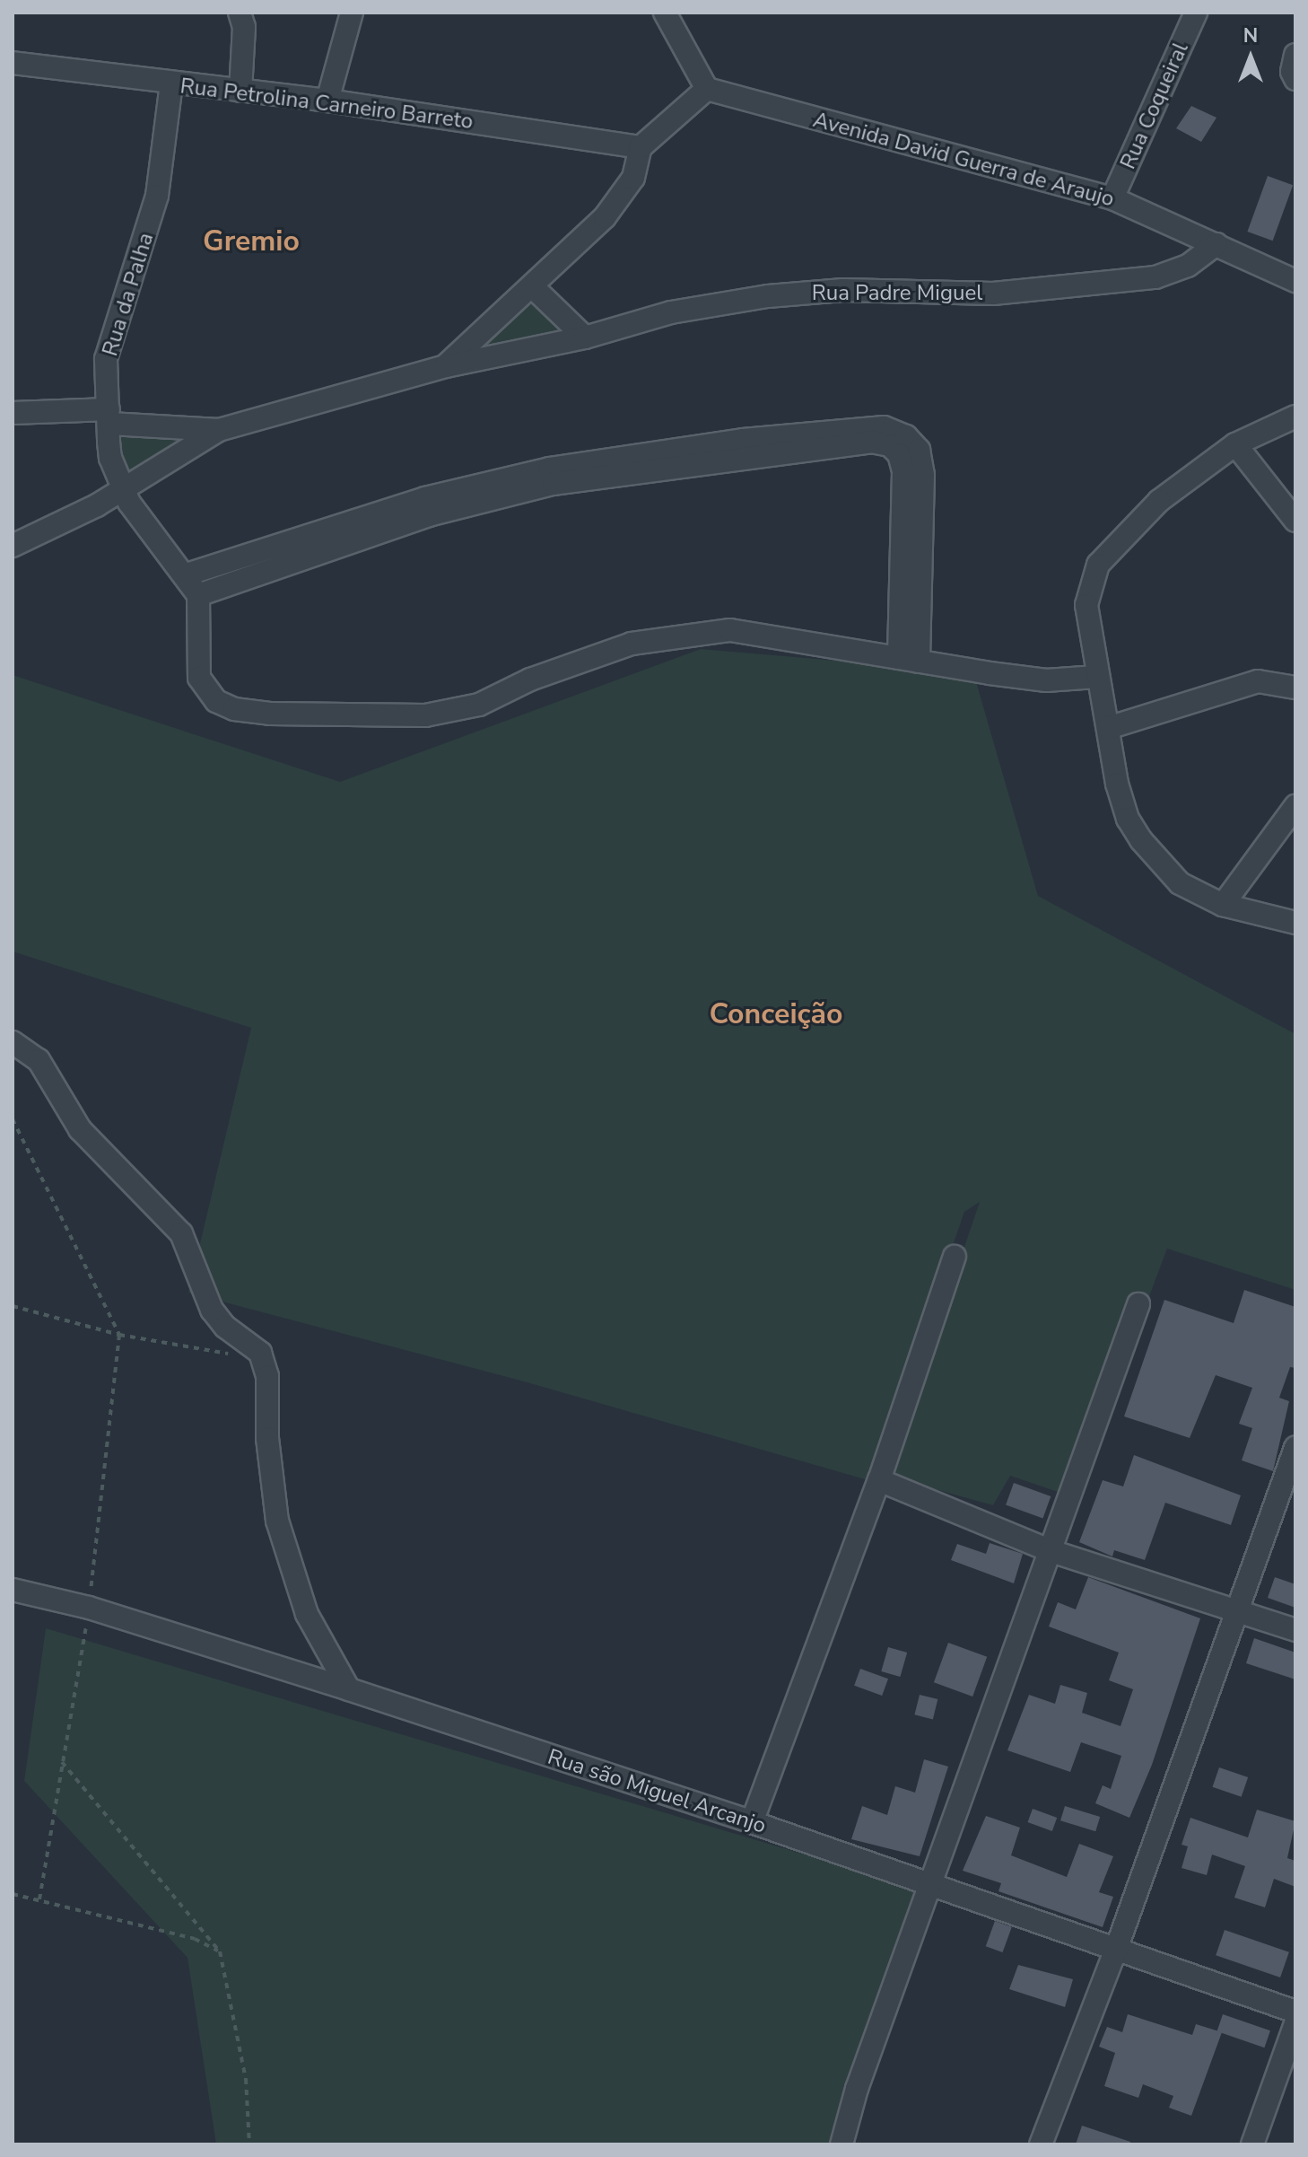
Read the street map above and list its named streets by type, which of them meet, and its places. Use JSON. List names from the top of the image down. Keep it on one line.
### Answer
{"streets":{"street":["Rua Petrolina Carneiro Barreto","Rua Coqueiral","Avenida David Guerra de Araujo","Rua Padre Miguel","Rua da Palha","Rua são Miguel Arcanjo"]},"crossings":[["Rua Petrolina Carneiro Barreto","Rua da Palha"],["Rua Coqueiral","Avenida David Guerra de Araujo"],["Avenida David Guerra de Araujo","Rua Padre Miguel"]],"districts":["Gremio","Conceição"],"north":"top"}
